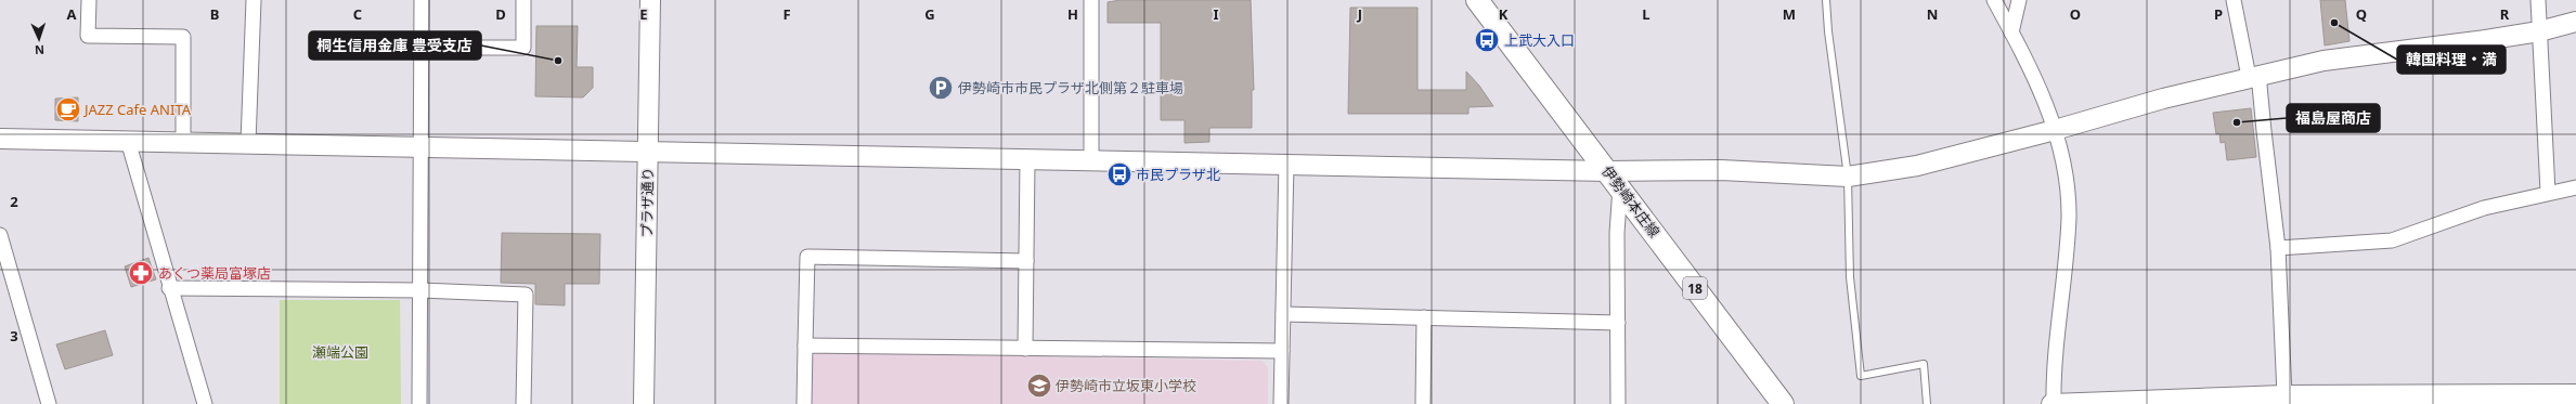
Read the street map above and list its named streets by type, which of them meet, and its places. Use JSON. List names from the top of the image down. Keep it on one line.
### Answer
{"streets":{"main road":["伊勢崎本庄線","18"],"street":["プラザ通り"]},"parks":["瀬端公園"],"places":{"other":["韓国料理・満","桐生信用金庫 豊受支店","福島屋商店"],"bus stop":["上武大入口","市民プラザ北"],"parking":["伊勢崎市市民プラザ北側第２駐車場"],"cafe":["JAZZ Cafe ANITA"],"pharmacy":["あくつ薬局富塚店"],"school or university":["伊勢崎市立坂東小学校"]},"north":"bottom","grid":{"columns":["A","B","C","D","E","F","G","H","I","J","K","L","M","N","O","P","Q","R"],"rows":["2","3"]}}
